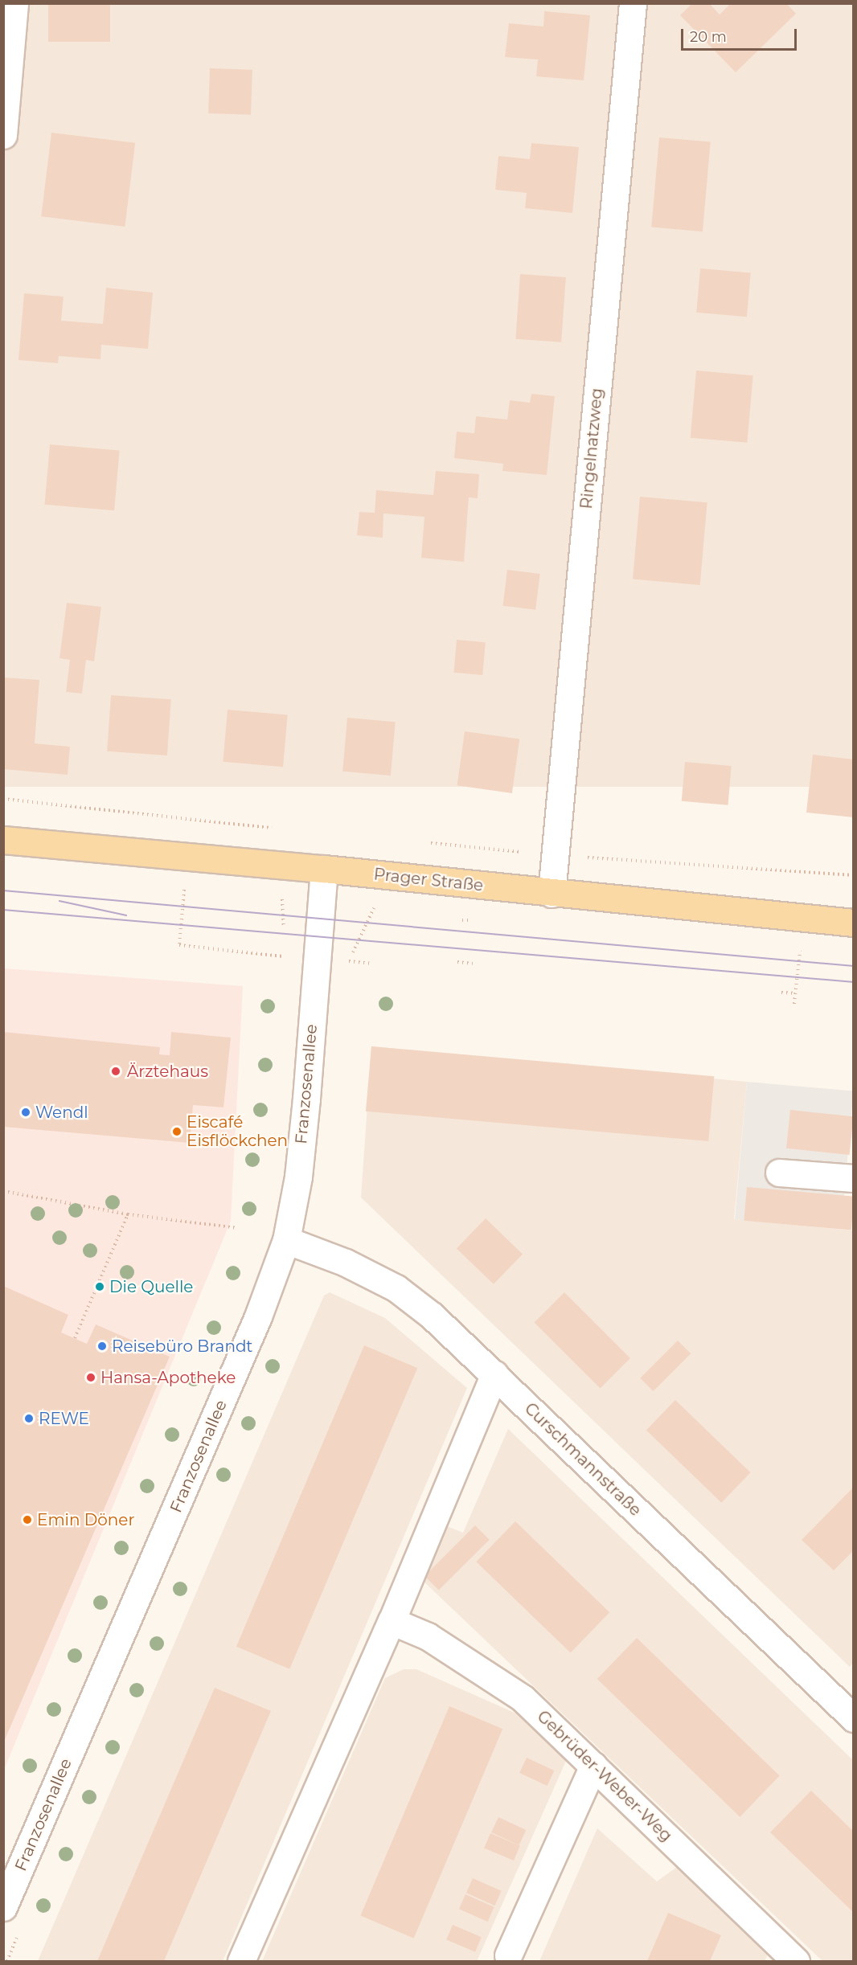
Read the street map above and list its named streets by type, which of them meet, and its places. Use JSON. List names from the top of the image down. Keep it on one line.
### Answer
{"streets":{"main road":["Prager Straße"],"street":["Ringelnatzweg","Franzosenallee","Curschmannstraße","Gebrüder-Weber-Weg"]},"crossings":[["Ringelnatzweg","Prager Straße"],["Prager Straße","Franzosenallee"],["Franzosenallee","Curschmannstraße"]],"places":["Ärztehaus","Wendl","Eiscafé Eisflöckchen","Die Quelle","Reisebüro Brandt","Hansa-Apotheke","REWE","Emin Döner"],"scale_bar":"20 m"}
